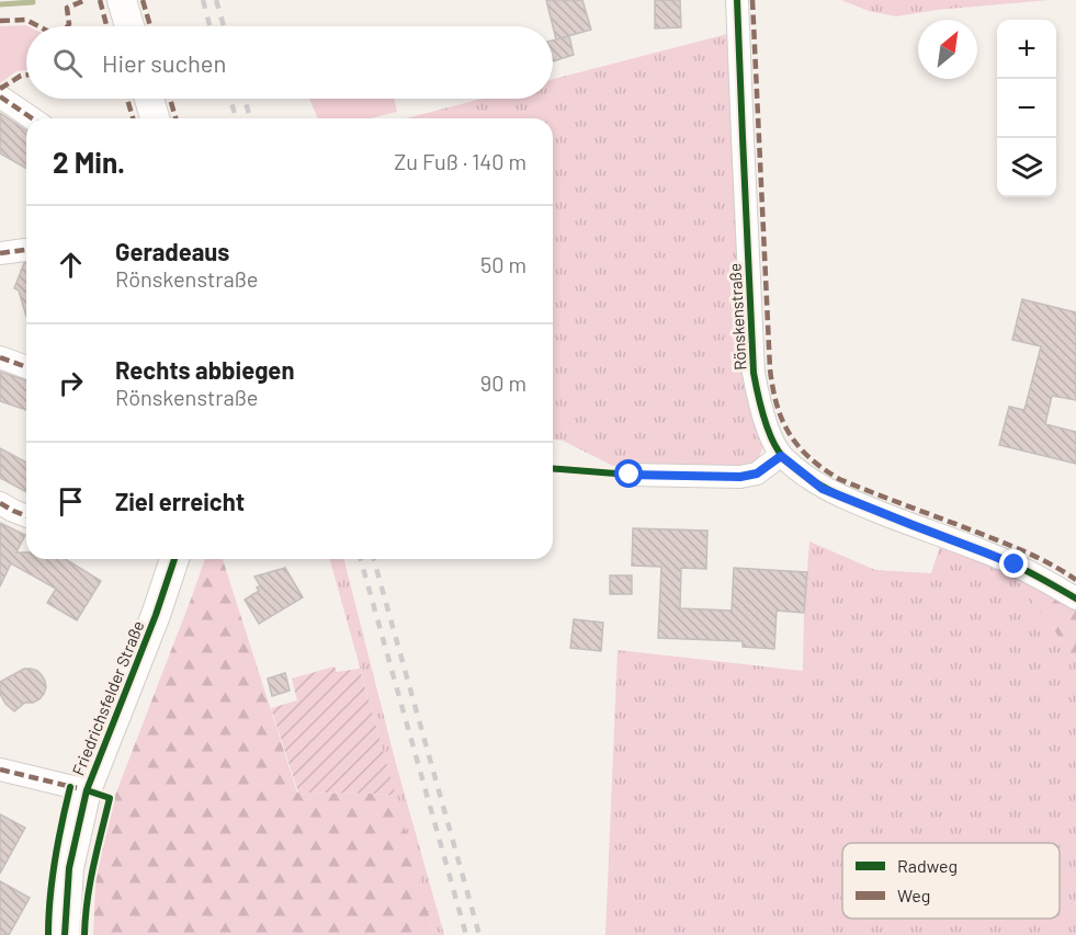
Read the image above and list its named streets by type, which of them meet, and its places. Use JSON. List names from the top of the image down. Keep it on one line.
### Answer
{"streets":{"main road":["Friedrichsfelder Straße"],"street":["Rönskenstraße"]},"legend":["Radweg","Weg"],"north":"top right","page":{"map_buttons":["+","−"],"search":"Hier suchen","heading":["2 Min.","Zu Fuß · 140 m"],"list":[["Geradeaus","Rönskenstraße","50 m"],["Rechts abbiegen","Rönskenstraße","90 m"],"Ziel erreicht"]}}
